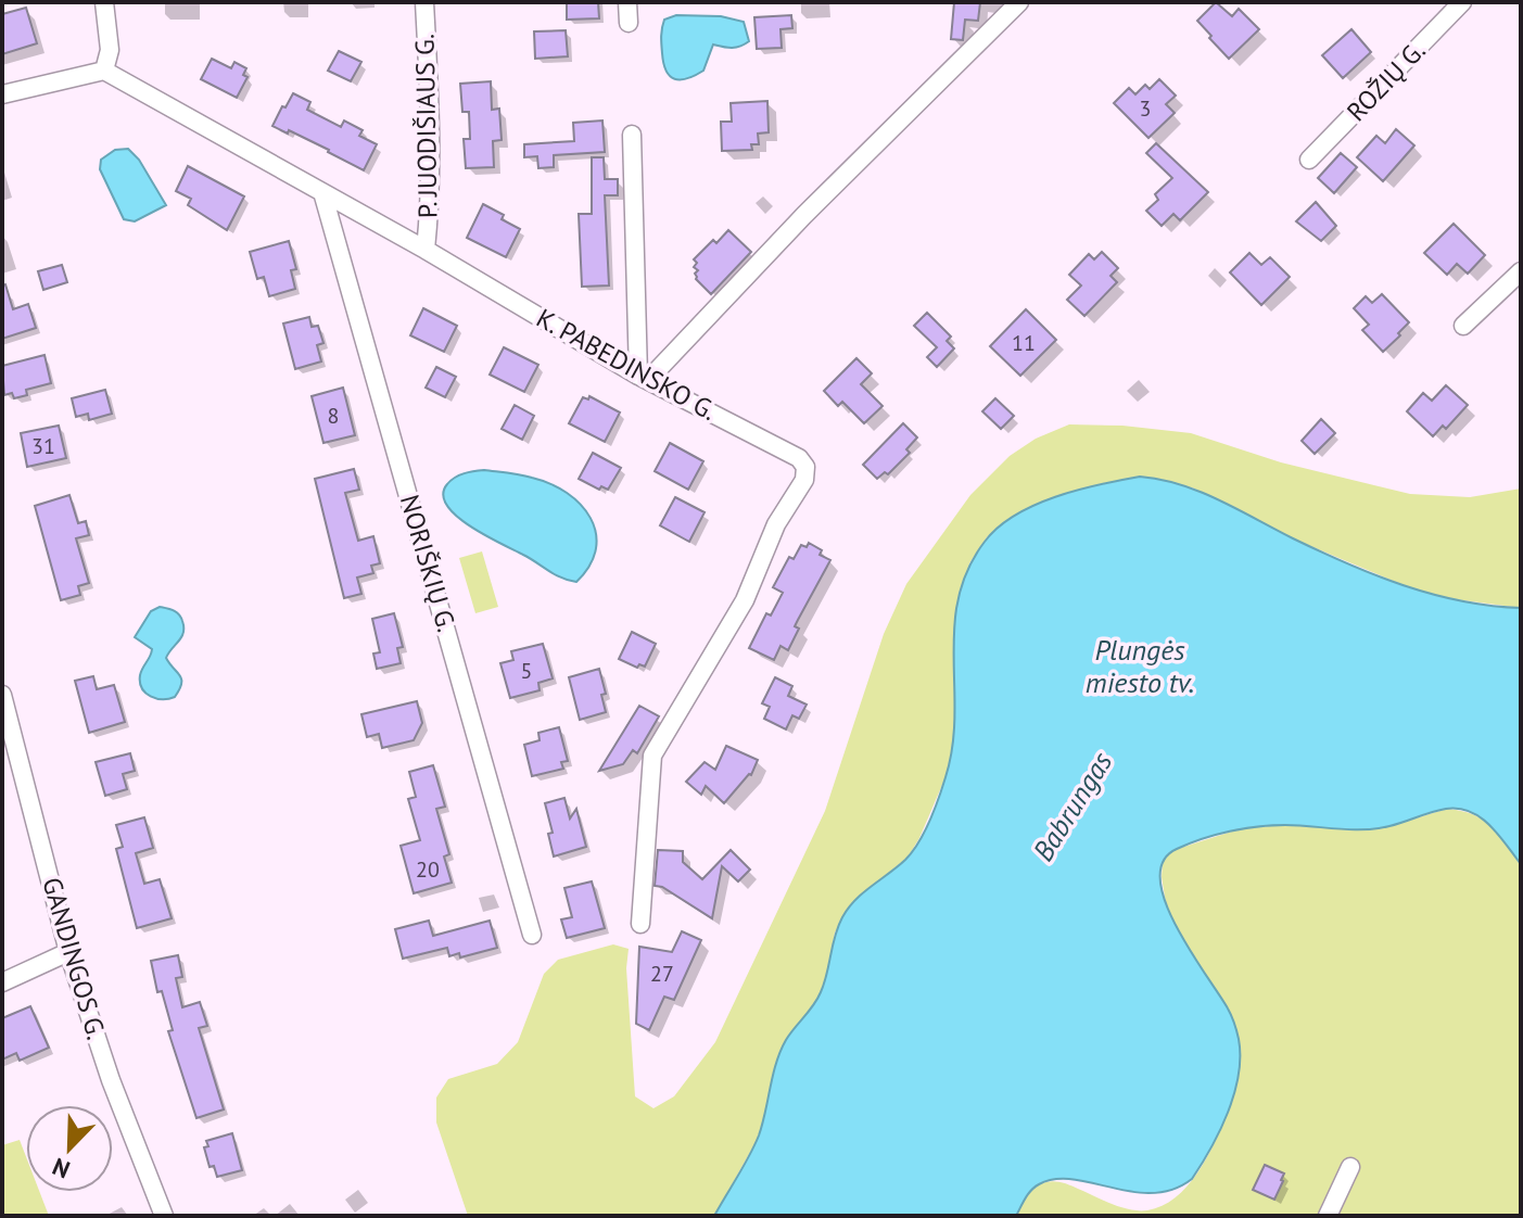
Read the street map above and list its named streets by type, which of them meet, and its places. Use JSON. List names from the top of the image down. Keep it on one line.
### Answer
{"streets":{"street":["ROŽIŲ G.","P. JUODIŠIAUS G.","K. PABEDINSKO G.","NORIŠKIŲ G.","GANDINGOS G."]},"crossings":[["P. JUODIŠIAUS G.","K. PABEDINSKO G."],["K. PABEDINSKO G.","NORIŠKIŲ G."]],"water":["Plungės miesto tv.","Babrungas"],"house_numbers":["3","11","8","31","5","20","27"],"north":"bottom left"}
